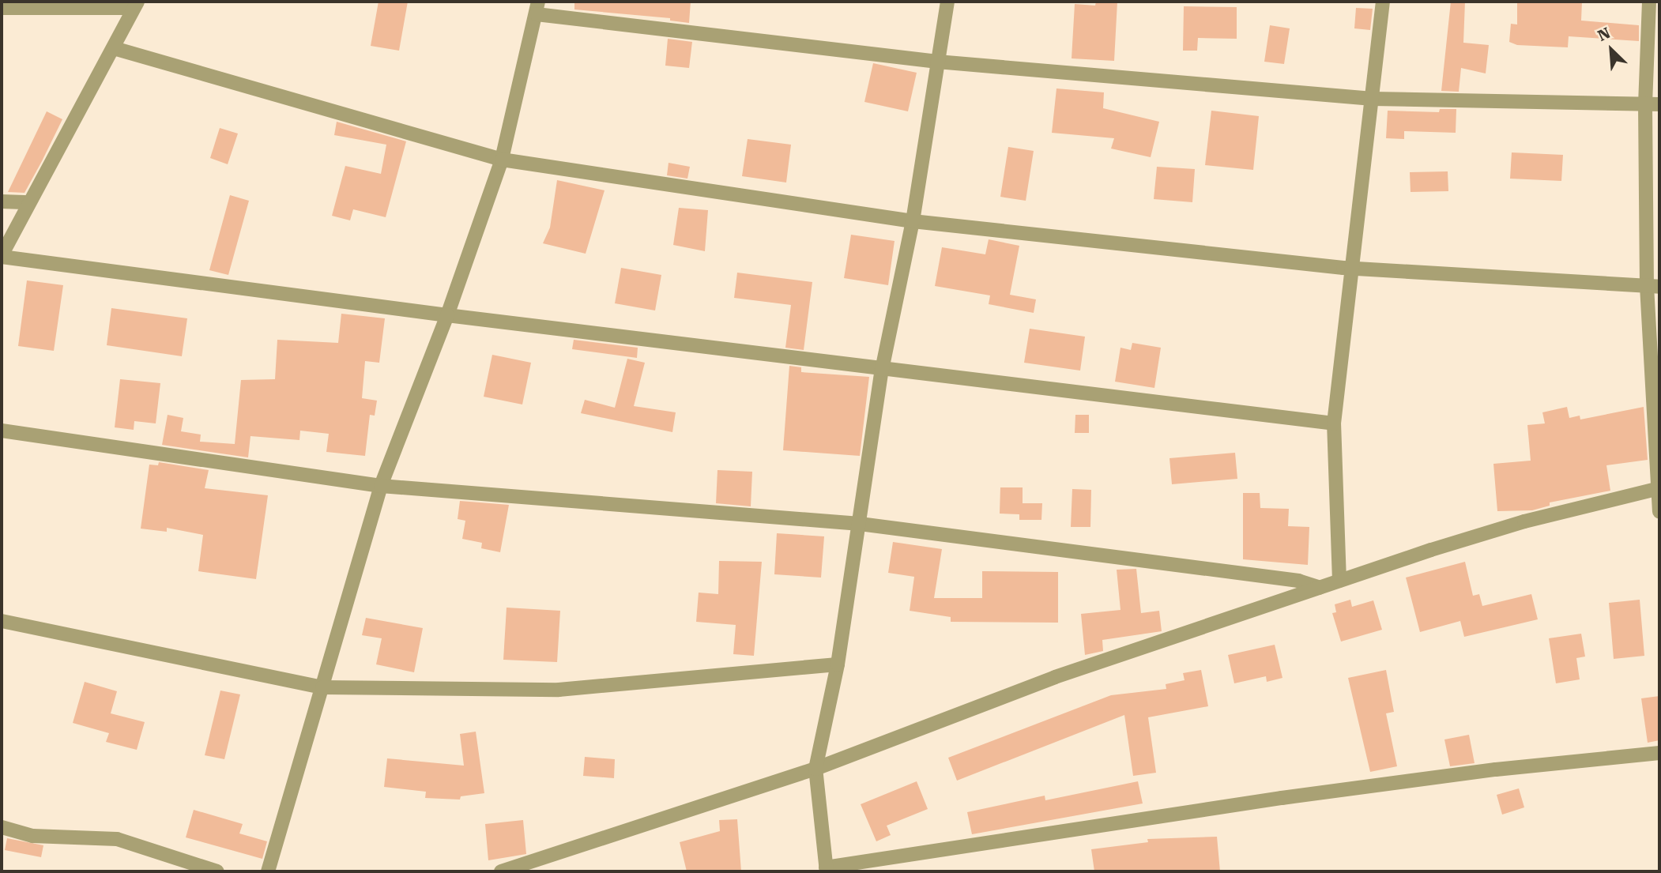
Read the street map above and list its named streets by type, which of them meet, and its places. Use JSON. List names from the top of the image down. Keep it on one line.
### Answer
{"north":"top left"}
